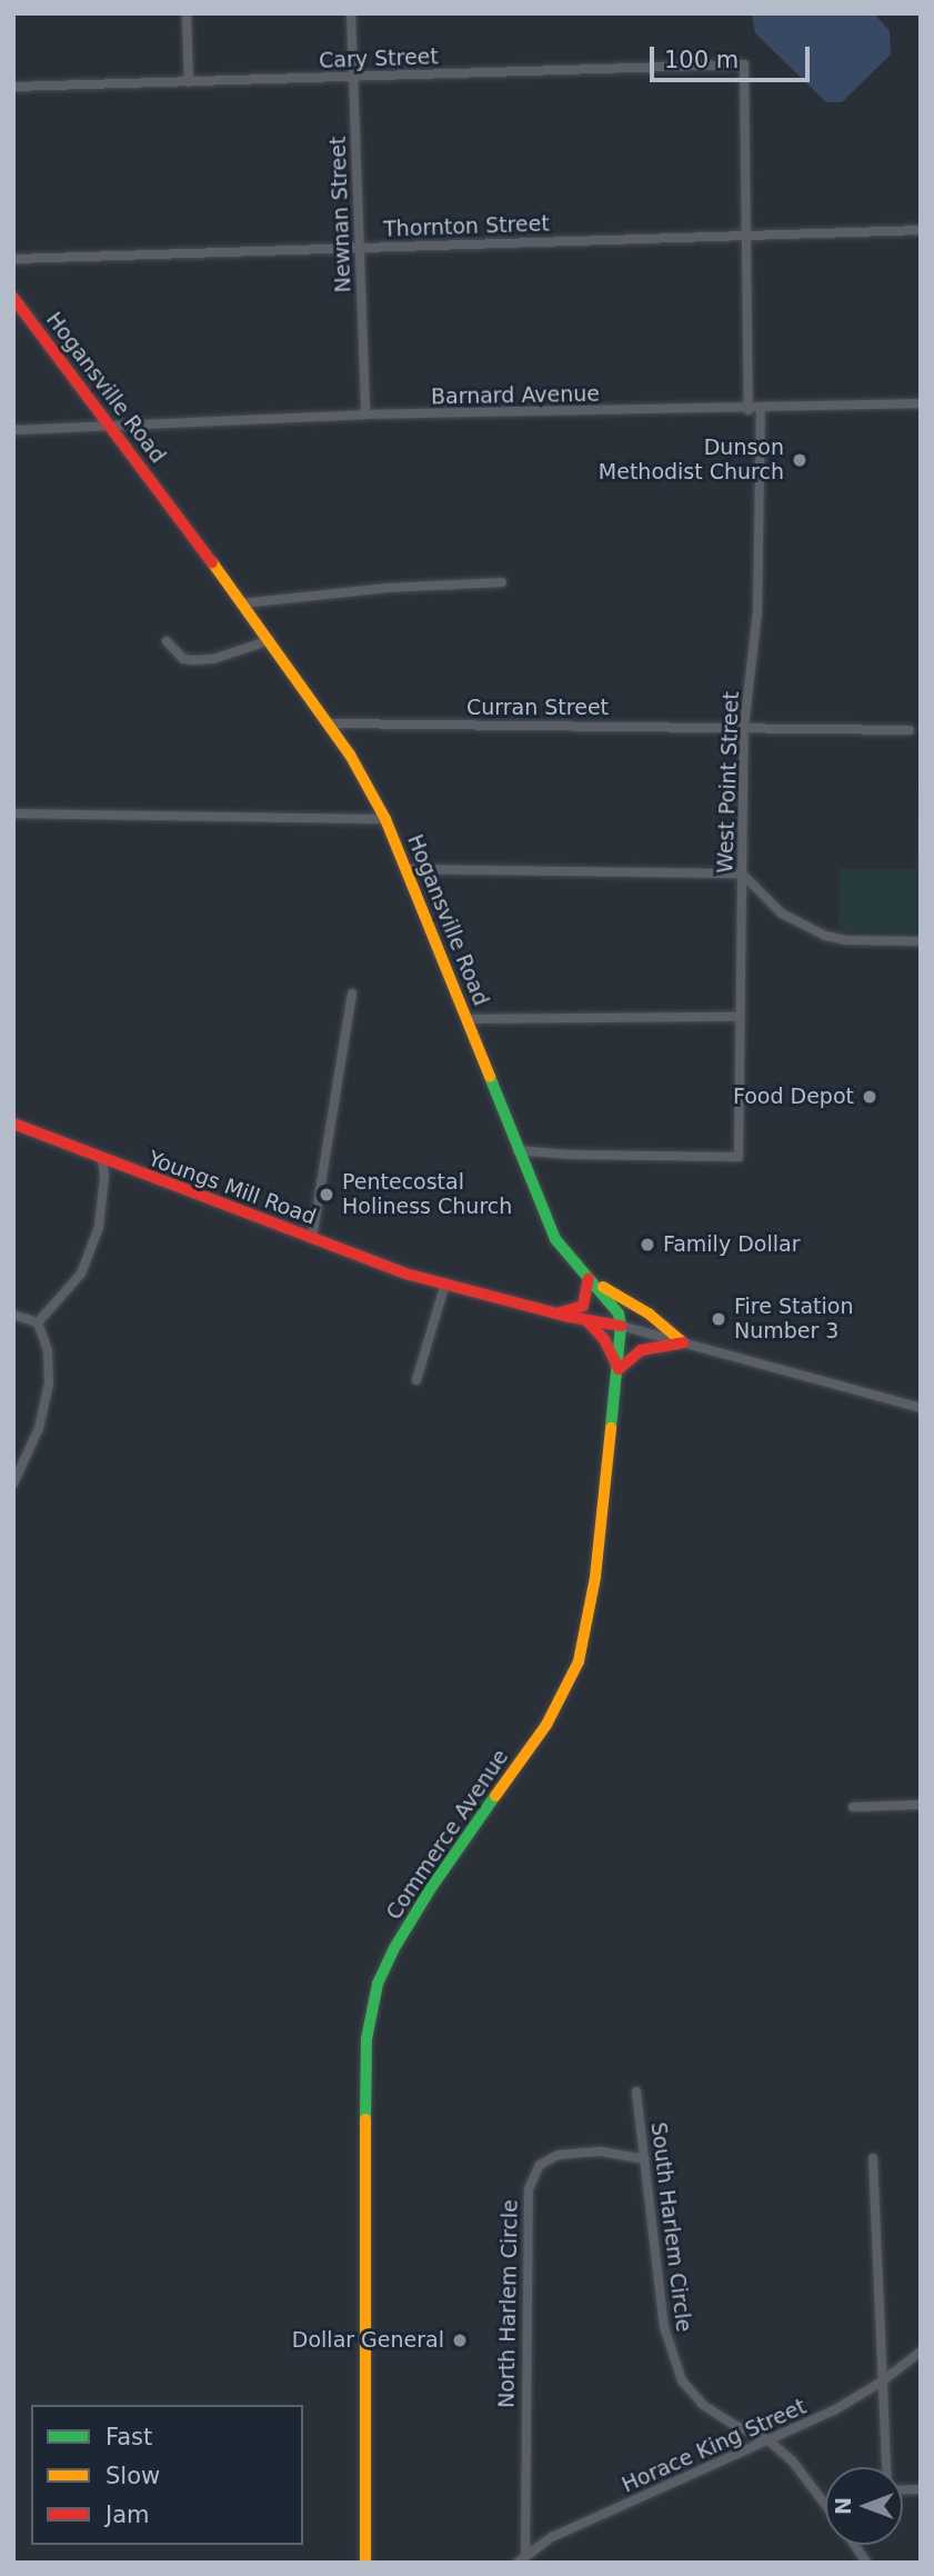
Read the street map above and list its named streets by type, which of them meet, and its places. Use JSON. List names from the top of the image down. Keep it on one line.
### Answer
{"streets":{"main road":["Hogansville Road","Youngs Mill Road","Commerce Avenue"],"street":["Cary Street","Newnan Street","Thornton Street","Barnard Avenue","Curran Street","West Point Street","South Harlem Circle","North Harlem Circle","Horace King Street"]},"crossings":[["Cary Street","Newnan Street"],["Cary Street","Thornton Street"],["Newnan Street","Thornton Street"],["Newnan Street","Barnard Avenue"],["Hogansville Road","Barnard Avenue"],["Hogansville Road","Curran Street"],["Hogansville Road","West Point Street"],["Hogansville Road","Youngs Mill Road"],["Hogansville Road","Commerce Avenue"],["Barnard Avenue","West Point Street"],["Curran Street","West Point Street"],["Youngs Mill Road","Commerce Avenue"],["South Harlem Circle","North Harlem Circle"],["South Harlem Circle","Horace King Street"],["North Harlem Circle","Horace King Street"]],"places":["Dunson Methodist Church","Food Depot","Pentecostal Holiness Church","Family Dollar","Fire Station Number 3","Dollar General"],"legend":["Fast","Slow","Jam"],"scale_bar":"100 m","north":"left"}
